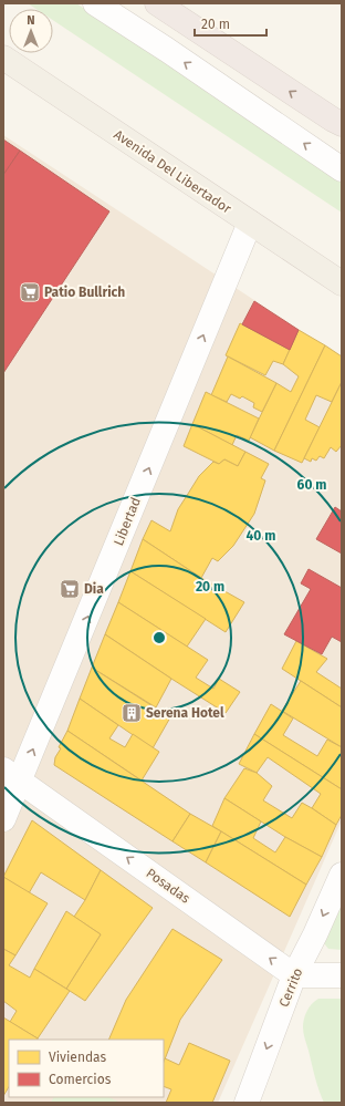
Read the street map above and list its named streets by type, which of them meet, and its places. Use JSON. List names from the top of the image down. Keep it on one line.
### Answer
{"streets":{"main road":["Avenida Del Libertador"],"street":["Libertad","Posadas","Cerrito"]},"crossings":[["Avenida Del Libertador","Libertad"],["Libertad","Posadas"],["Posadas","Cerrito"]],"one_way":["Libertad","Posadas","Cerrito"],"places":{"supermarket":["Patio Bullrich","Dia"],"building":["Serena Hotel"]},"legend":["Viviendas","Comercios"],"scale_bar":"20 m","north":"top","rings":["60 m","40 m","20 m"]}
